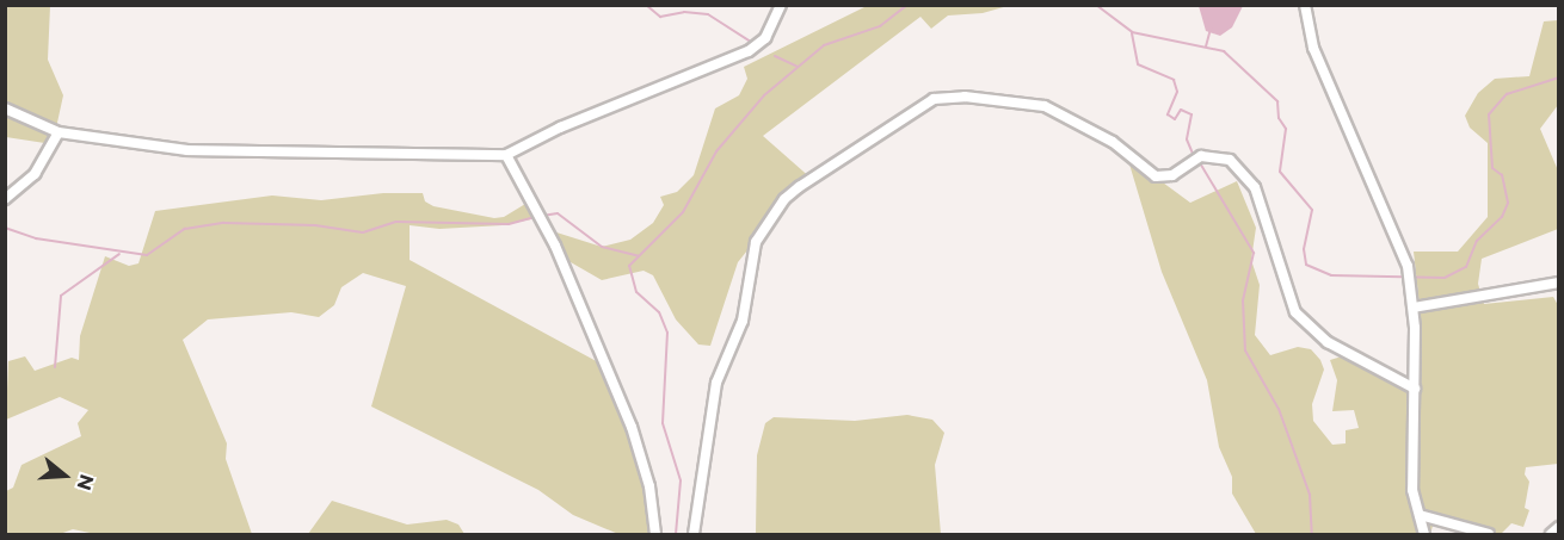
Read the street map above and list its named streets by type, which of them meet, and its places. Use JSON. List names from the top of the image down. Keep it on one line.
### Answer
{"north":"right"}
